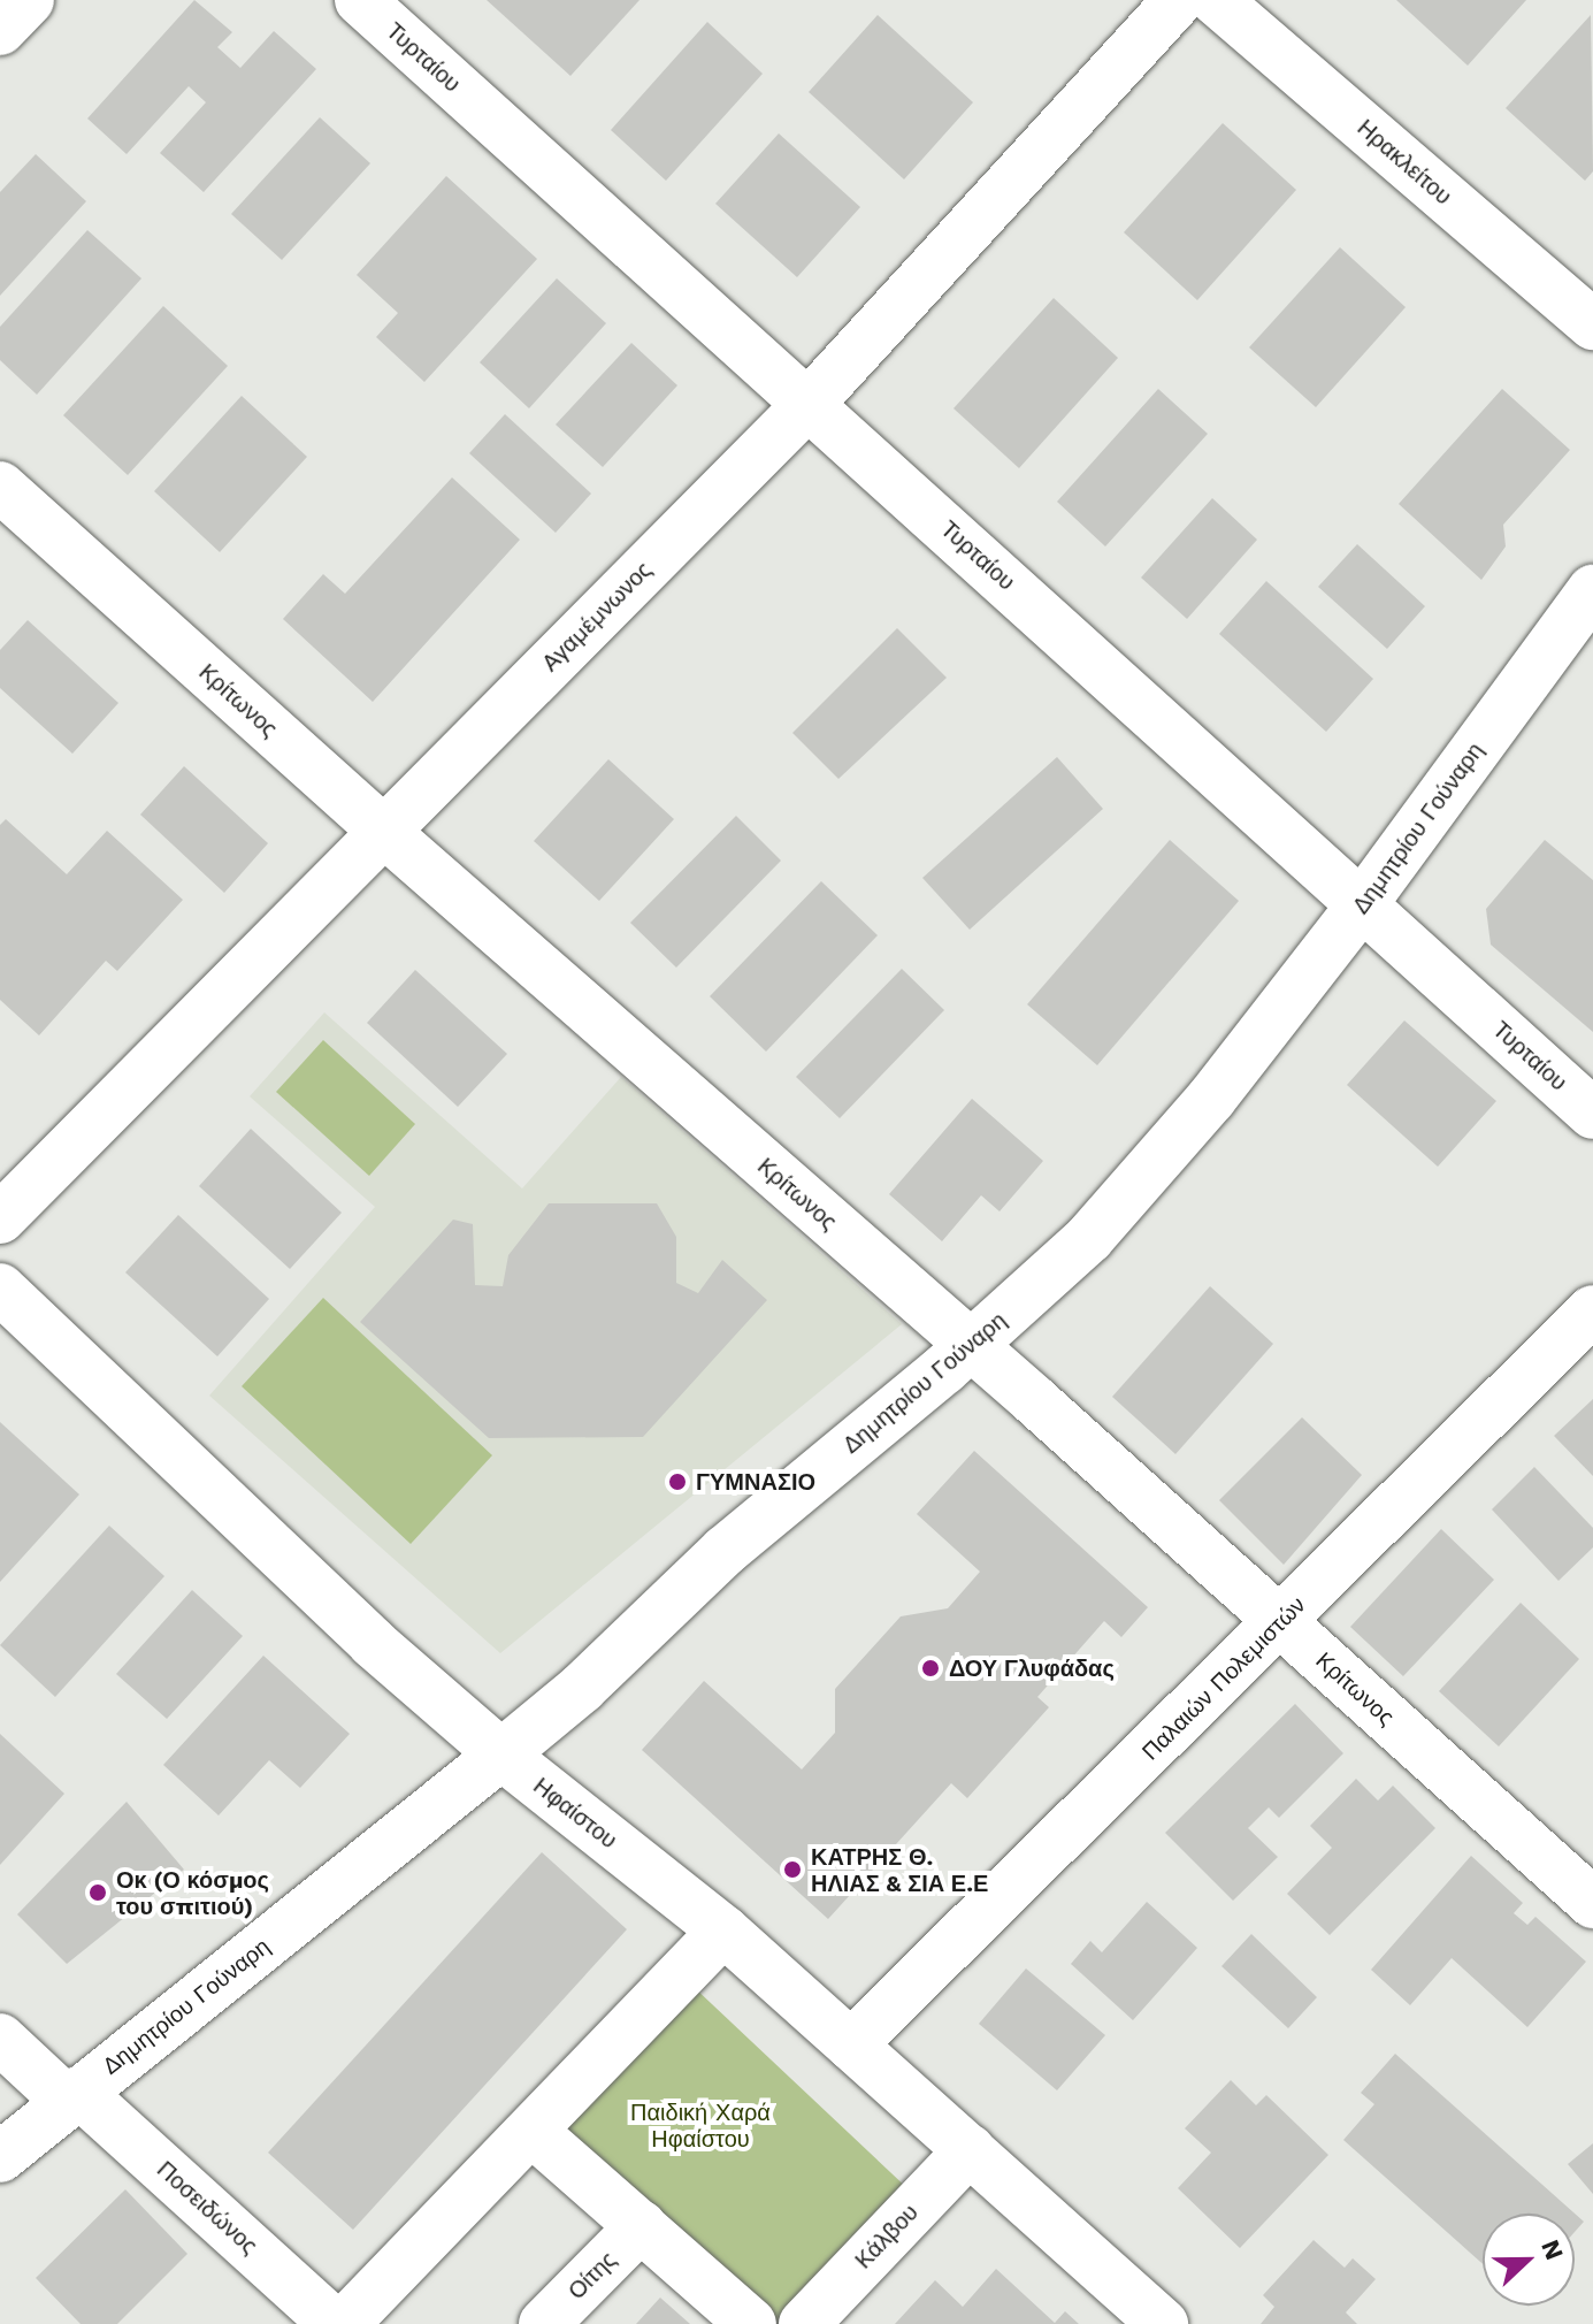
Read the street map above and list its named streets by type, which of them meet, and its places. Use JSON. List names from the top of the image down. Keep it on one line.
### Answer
{"streets":{"street":["Τυρταίου","Ηρακλείτου","Αγαμέμνωνος","Κρίτωνος","Δημητρίου Γούναρη","Παλαιών Πολεμιστών","Ηφαίστου","Ποσειδώνος","Κάλβου","Οίτης"]},"crossings":[["Τυρταίου","Αγαμέμνωνος"],["Τυρταίου","Δημητρίου Γούναρη"],["Αγαμέμνωνος","Κρίτωνος"],["Κρίτωνος","Δημητρίου Γούναρη"],["Κρίτωνος","Παλαιών Πολεμιστών"],["Δημητρίου Γούναρη","Ηφαίστου"],["Δημητρίου Γούναρη","Ποσειδώνος"],["Παλαιών Πολεμιστών","Ηφαίστου"],["Ηφαίστου","Κάλβου"]],"parks":["Παιδική Χαρά Ηφαίστου"],"places":["ΓΥΜΝΑΣΙΟ","ΔΟΥ Γλυφάδας","ΚΑΤΡΗΣ Θ. ΗΛΙΑΣ & ΣΙΑ Ε.Ε","Οκ (Ο κόσμος του σπιτιού)"],"north":"right"}
